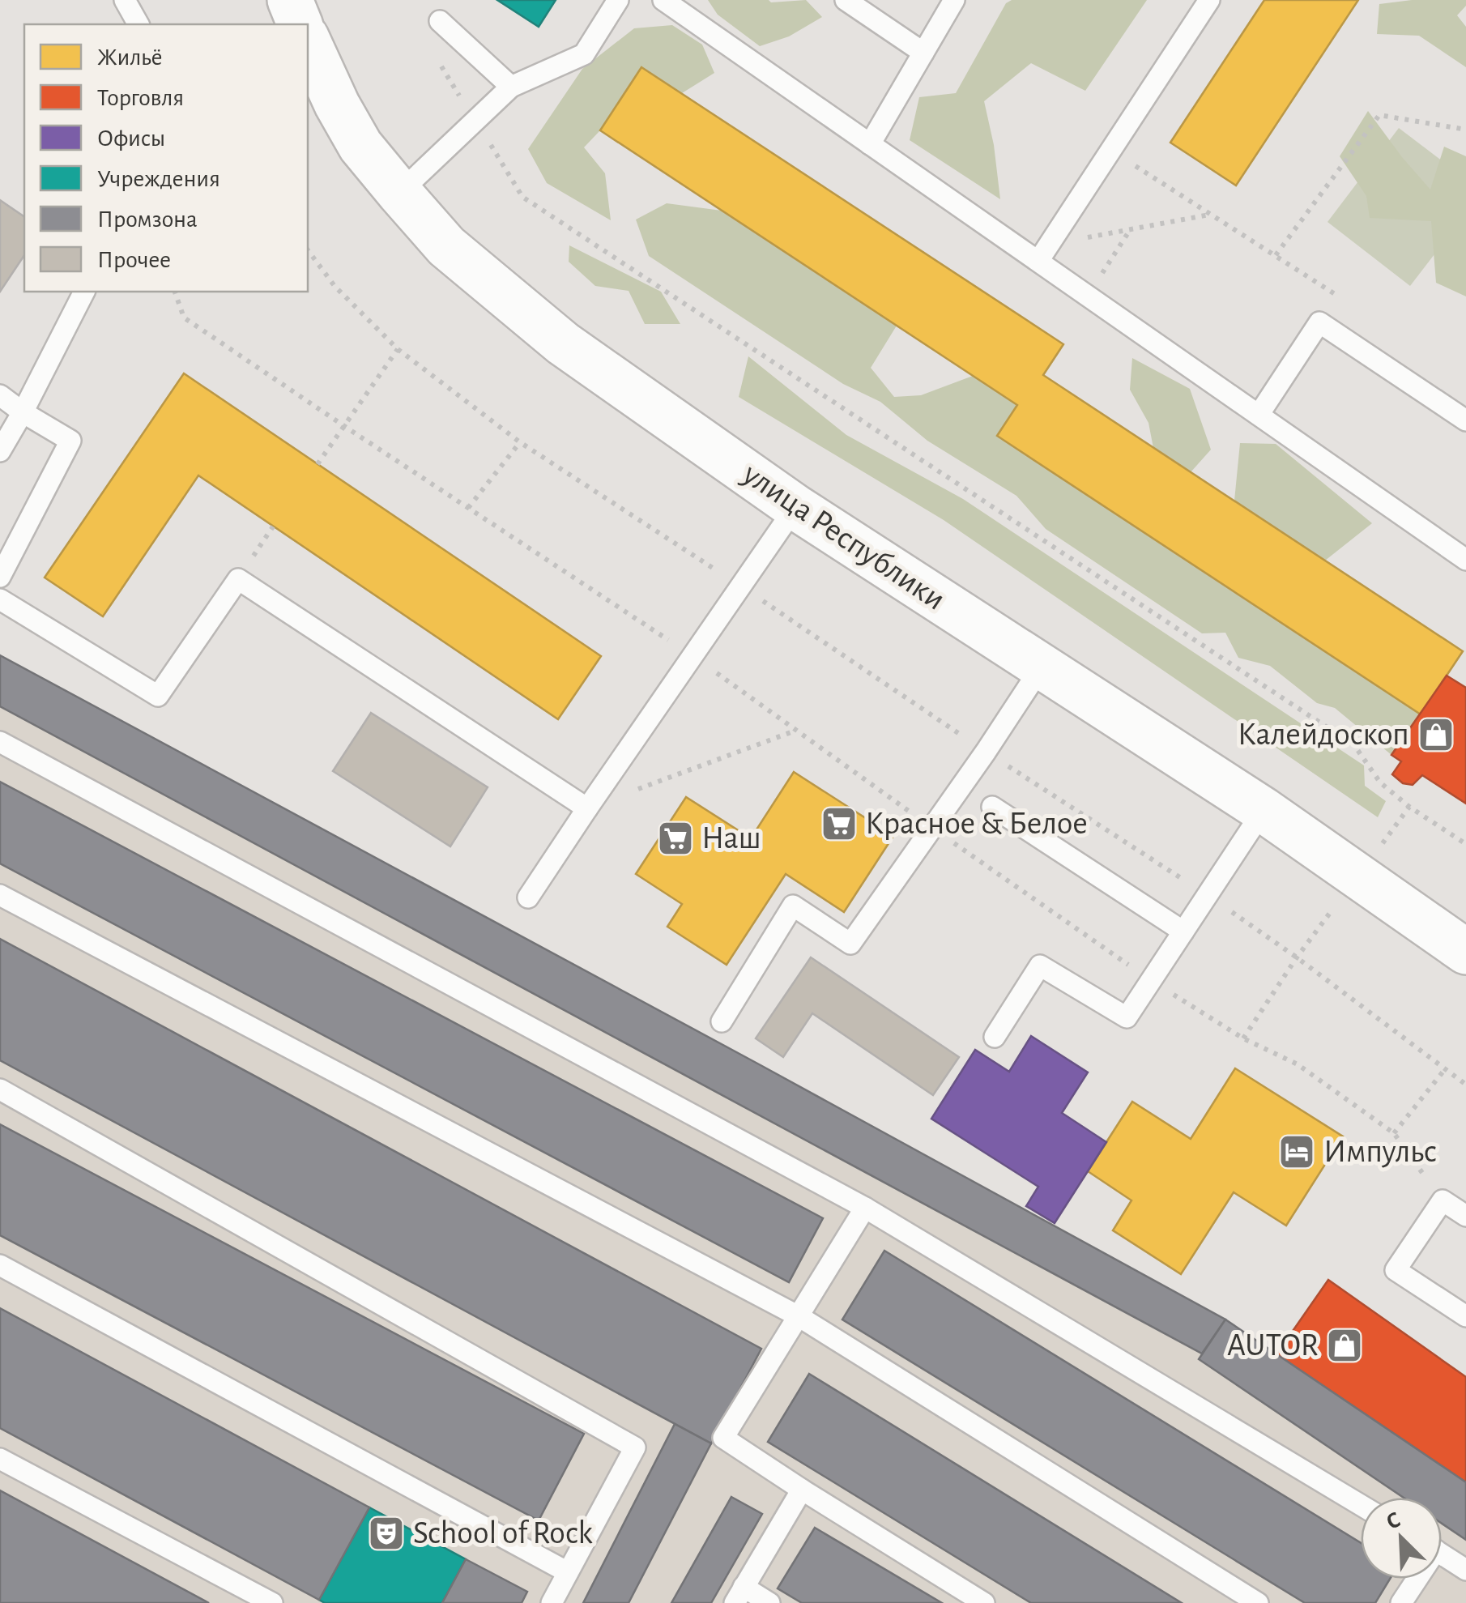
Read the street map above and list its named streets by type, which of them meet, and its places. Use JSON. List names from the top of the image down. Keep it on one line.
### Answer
{"streets":{"main road":["улица Республики"]},"places":{"shop":["Калейдоскоп","AUTOR"],"supermarket":["Красное & Белое","Наш"],"hotel":["Импульс"],"theatre":["School of Rock"]},"legend":["Жильё","Торговля","Офисы","Учреждения","Промзона","Прочее"],"north":"top left"}
